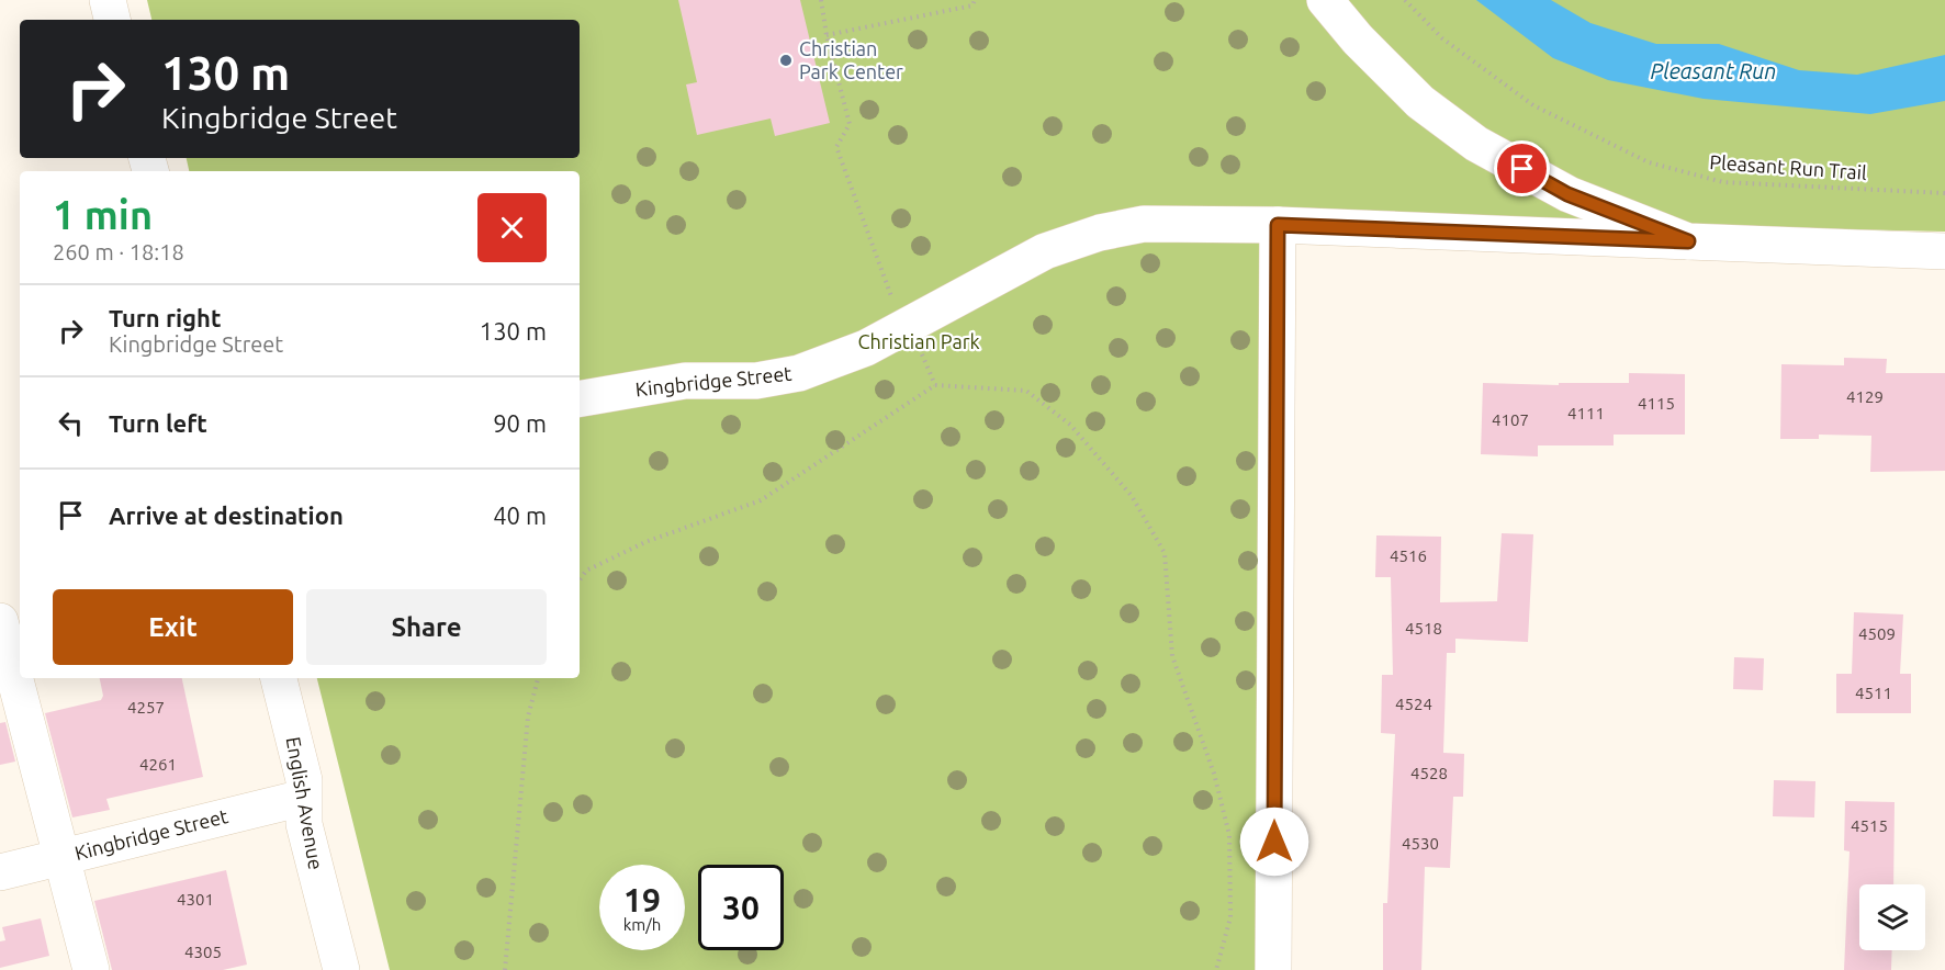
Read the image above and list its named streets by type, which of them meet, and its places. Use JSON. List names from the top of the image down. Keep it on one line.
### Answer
{"streets":{"street":["Kingbridge Street","English Avenue"],"path":["Pleasant Run Trail"]},"crossings":[["Kingbridge Street","English Avenue"]],"water":["Pleasant Run"],"parks":["Christian Park"],"places":["Christian Park Center"],"house_numbers":["4129","4115","4111","4107","4516","4518","4509","4511","4524","4257","4261","4528","4515","4530","4301","4305"],"page":{"turn":["130 m","Kingbridge Street"],"heading":["1 min","260 m · 18:18"],"list":[{"name":"Turn right","note":"Kingbridge Street","value":"130 m"},{"name":"Turn left","value":"90 m"},{"name":"Arrive at destination","value":"40 m"}],"buttons":["Exit","Share"],"speed":"19 km/h","limit":"30"}}
